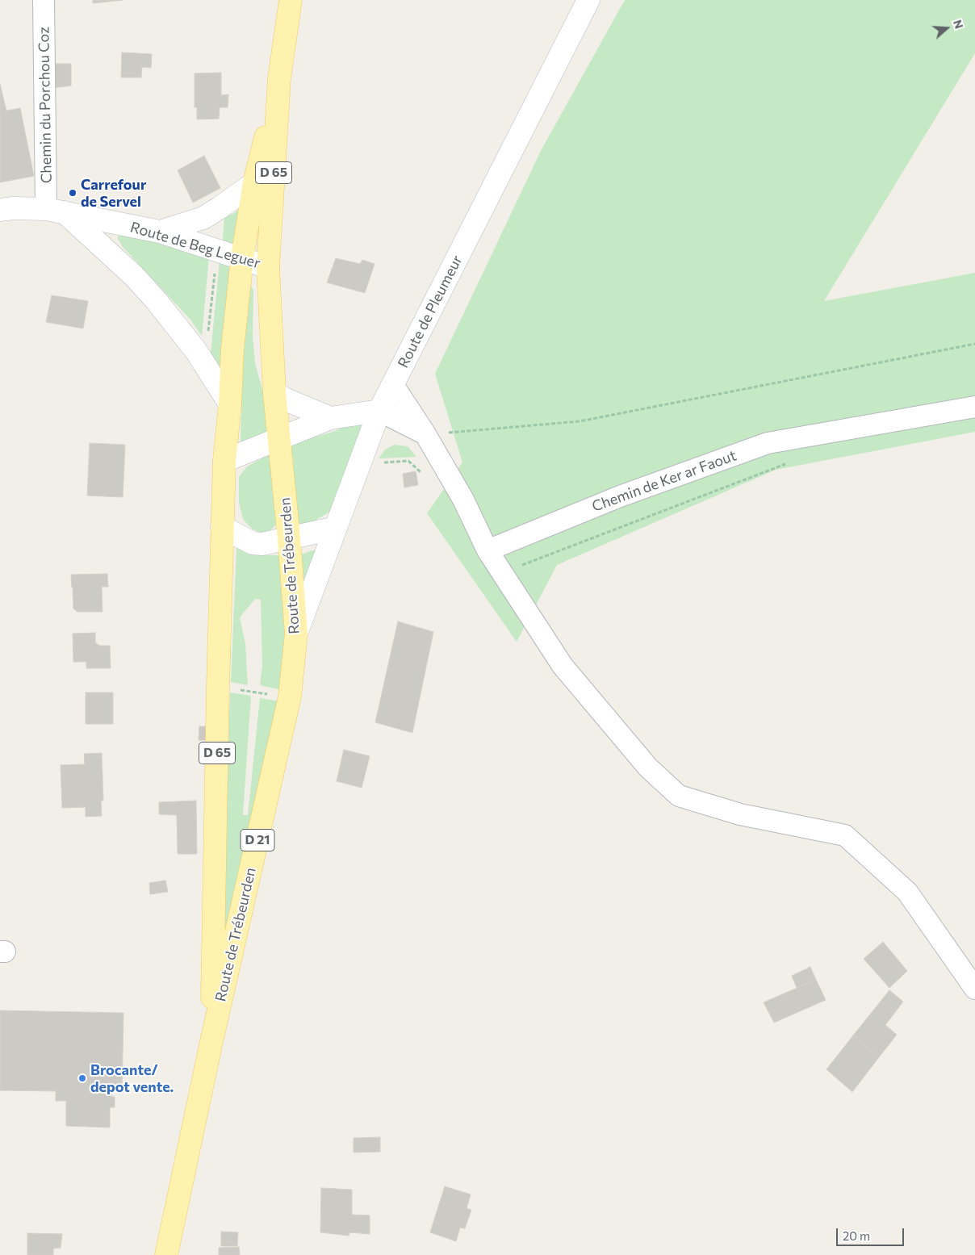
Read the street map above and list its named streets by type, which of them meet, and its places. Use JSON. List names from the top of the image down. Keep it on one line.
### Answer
{"streets":{"main road":["D 65","Route de Beg Leguer","Route de Pleumeur","Route de Trébeurden","D 21"],"street":["Chemin du Porchou Coz","Chemin de Ker ar Faout"]},"crossings":[["Chemin du Porchou Coz","Route de Beg Leguer"],["Route de Beg Leguer","Route de Trébeurden"],["Route de Pleumeur","Route de Trébeurden"]],"places":["Carrefour de Servel","Brocante/ depot vente."],"scale_bar":"20 m","north":"right"}
